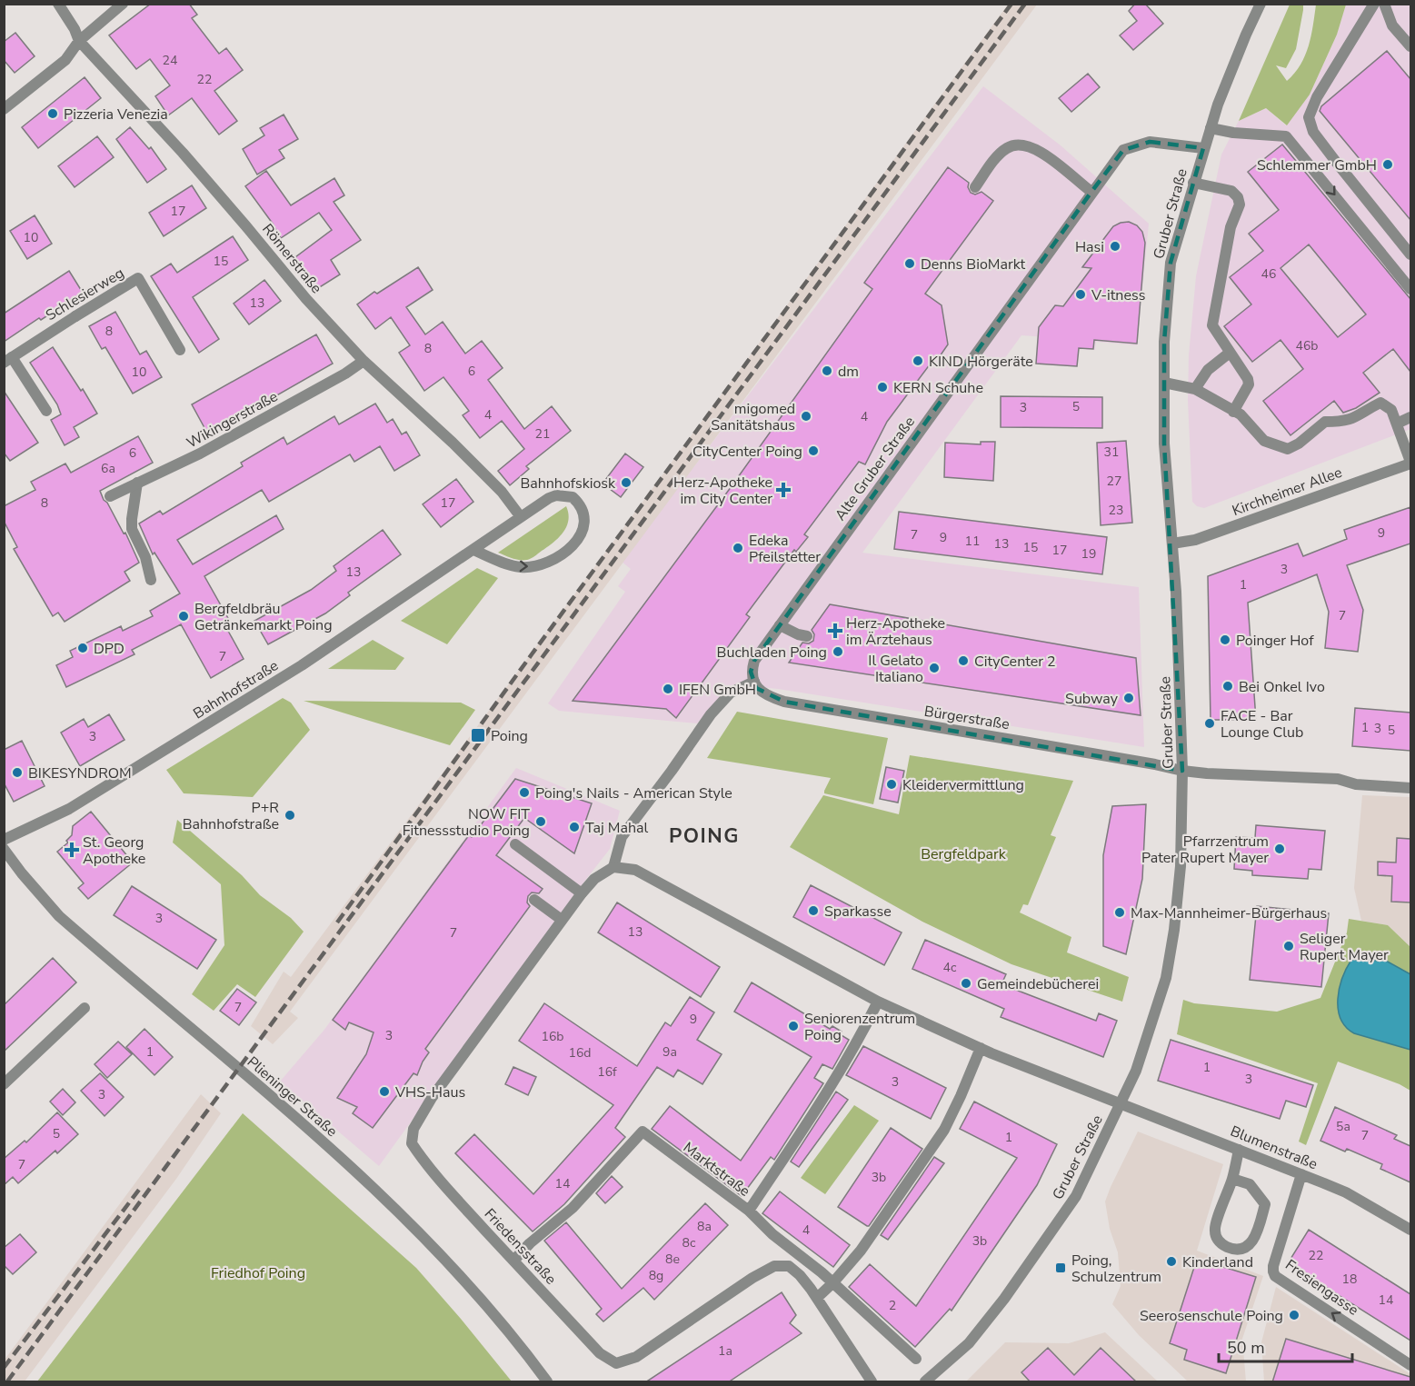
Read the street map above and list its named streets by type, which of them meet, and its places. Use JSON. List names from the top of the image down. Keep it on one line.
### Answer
{"streets":{"street":["Gruber Straße","Römerstraße","Schlesierweg","Wikingerstraße","Alte Gruber Straße","Kirchheimer Allee","Bahnhofstraße","Bürgerstraße","Plieninger Straße","Blumenstraße","Marktstraße","Friedensstraße","Fresiengasse"]},"crossings":[["Gruber Straße","Alte Gruber Straße"],["Gruber Straße","Kirchheimer Allee"],["Gruber Straße","Bürgerstraße"],["Gruber Straße","Blumenstraße"],["Römerstraße","Wikingerstraße"],["Römerstraße","Bahnhofstraße"],["Alte Gruber Straße","Bürgerstraße"],["Blumenstraße","Fresiengasse"],["Marktstraße","Friedensstraße"]],"one_way":["Fresiengasse"],"districts":["POING"],"parks":["Bergfeldpark","Friedhof Poing"],"places":{"other":["Pizzeria Venezia","Schlemmer GmbH","Hasi","Denns BioMarkt","V-itness","KIND Hörgeräte","dm","KERN Schuhe","migomed Sanitätshaus","CityCenter Poing","Bahnhofskiosk","Edeka Pfeilstetter","Bergfeldbräu Getränkemarkt Poing","Poinger Hof","DPD","Buchladen Poing","CityCenter 2","Il Gelato Italiano","Bei Onkel Ivo","IFEN GmbH","Subway","FACE - Bar Lounge Club","BIKESYNDROM","Kleidervermittlung","Poing's Nails - American Style","P+R Bahnhofstraße","NOW FIT Fitnessstudio Poing","Taj Mahal","Pfarrzentrum Pater Rupert Mayer","Sparkasse","Max-Mannheimer-Bürgerhaus","Seliger Rupert Mayer","Gemeindebücherei","Seniorenzentrum Poing","VHS-Haus","Kinderland","Seerosenschule Poing"],"health":["Herz-Apotheke im City Center","Herz-Apotheke im Ärztehaus","St. Georg Apotheke"],"transit":["Poing","Poing, Schulzentrum"]},"house_numbers":["24","22","17","10","15","46","13","8","46b","8","6","10","5","3","4","4","21","31","6","6a","27","8","17","23","9","7","9","11","13","15","17","19","3","13","1","7","7","1","3","5","3","3","13","7","4c","7","9","3","16b","1","9a","16d","1","16f","3","3","3","5a","5","7","1","7","3b","14","8a","4","3b","8c","22","8e","8g","18","14","2","1a"],"scale_bar":"50 m"}
